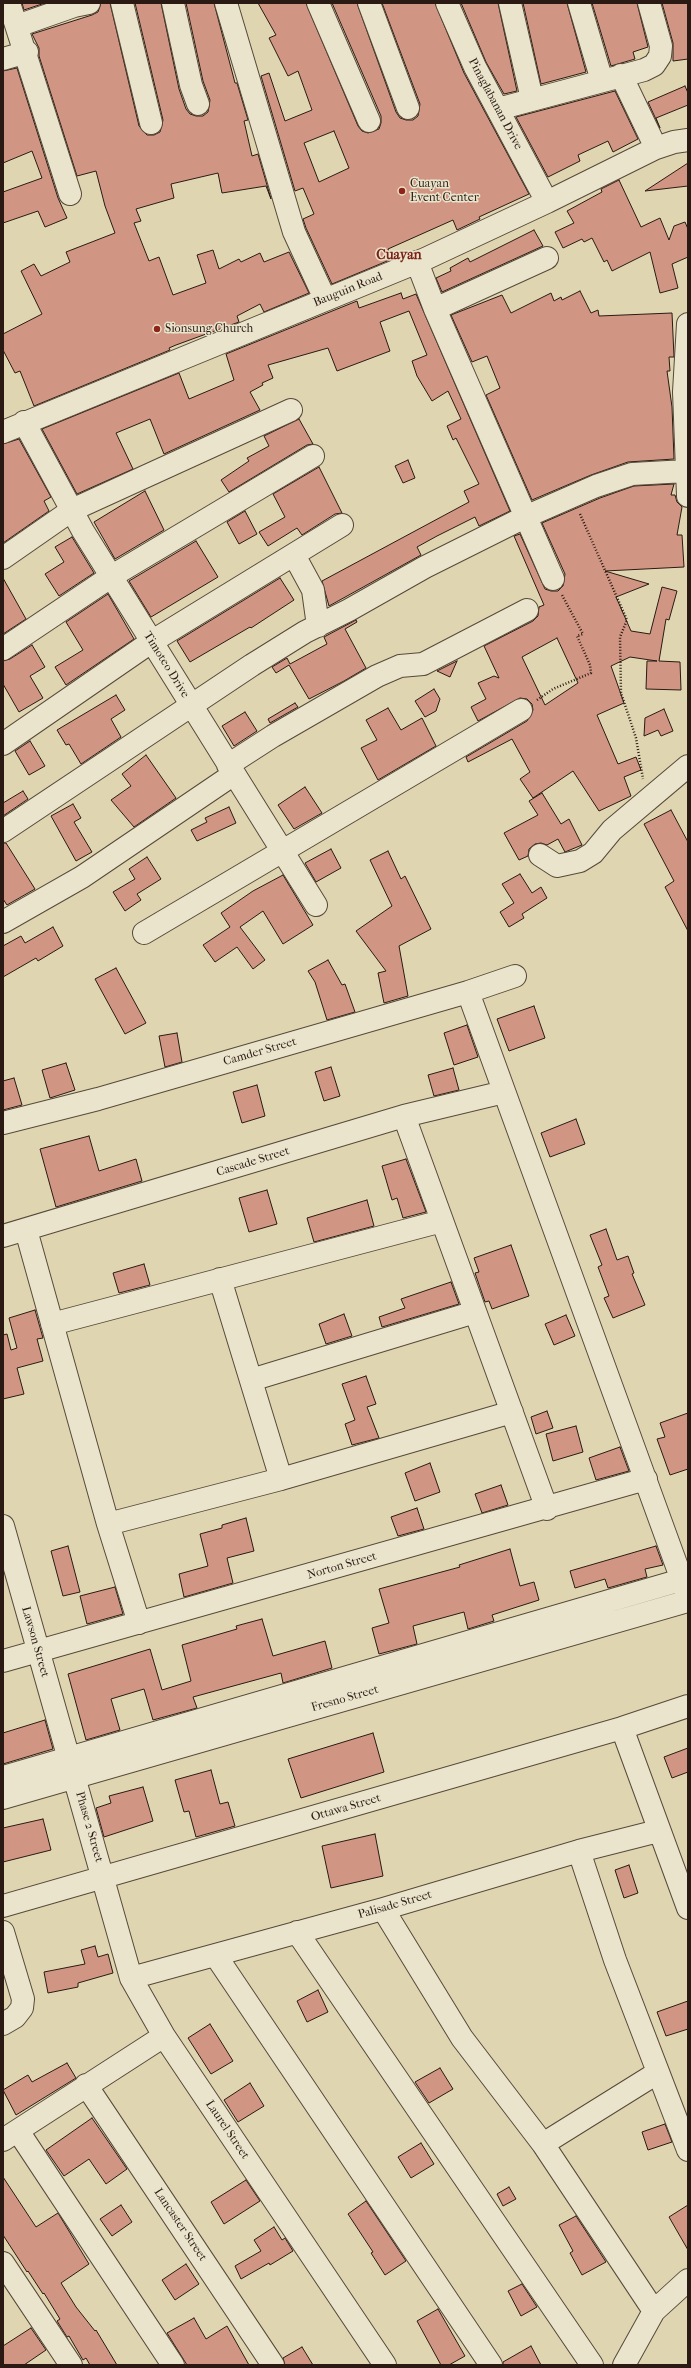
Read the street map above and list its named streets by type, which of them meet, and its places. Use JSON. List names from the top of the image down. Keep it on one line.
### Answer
{"streets":{"street":["Pinaglabanan Drive","Bauguin Road","Timoteo Drive","Camder Street","Cascade Street","Norton Street","Lawson Street","Fresno Street","Ottawa Street","Phase 2 Street","Palisade Street","Laurel Street","Lancaster Street"]},"crossings":[["Pinaglabanan Drive","Bauguin Road"],["Bauguin Road","Timoteo Drive"],["Norton Street","Lawson Street"],["Lawson Street","Fresno Street"],["Lawson Street","Phase 2 Street"],["Fresno Street","Phase 2 Street"],["Ottawa Street","Phase 2 Street"],["Ottawa Street","Laurel Street"],["Phase 2 Street","Laurel Street"],["Palisade Street","Laurel Street"]],"districts":["Cuayan"],"places":["Cuayan Event Center","Sionsung Church"]}
